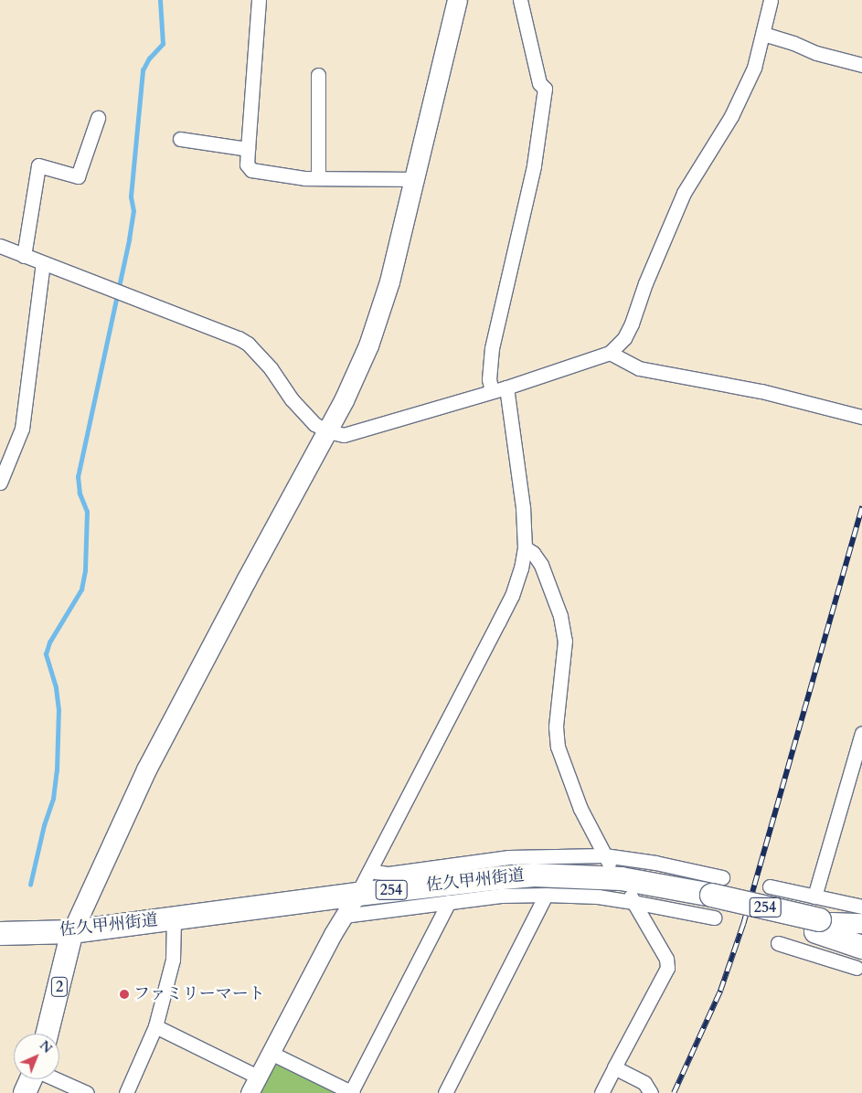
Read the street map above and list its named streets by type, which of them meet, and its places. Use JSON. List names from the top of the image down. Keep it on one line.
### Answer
{"streets":{"highway":["佐久甲州街道","254"],"main road":["2"]},"crossings":[["佐久甲州街道","254"],["佐久甲州街道","2"]],"places":["ファミリーマート"],"north":"top right"}
